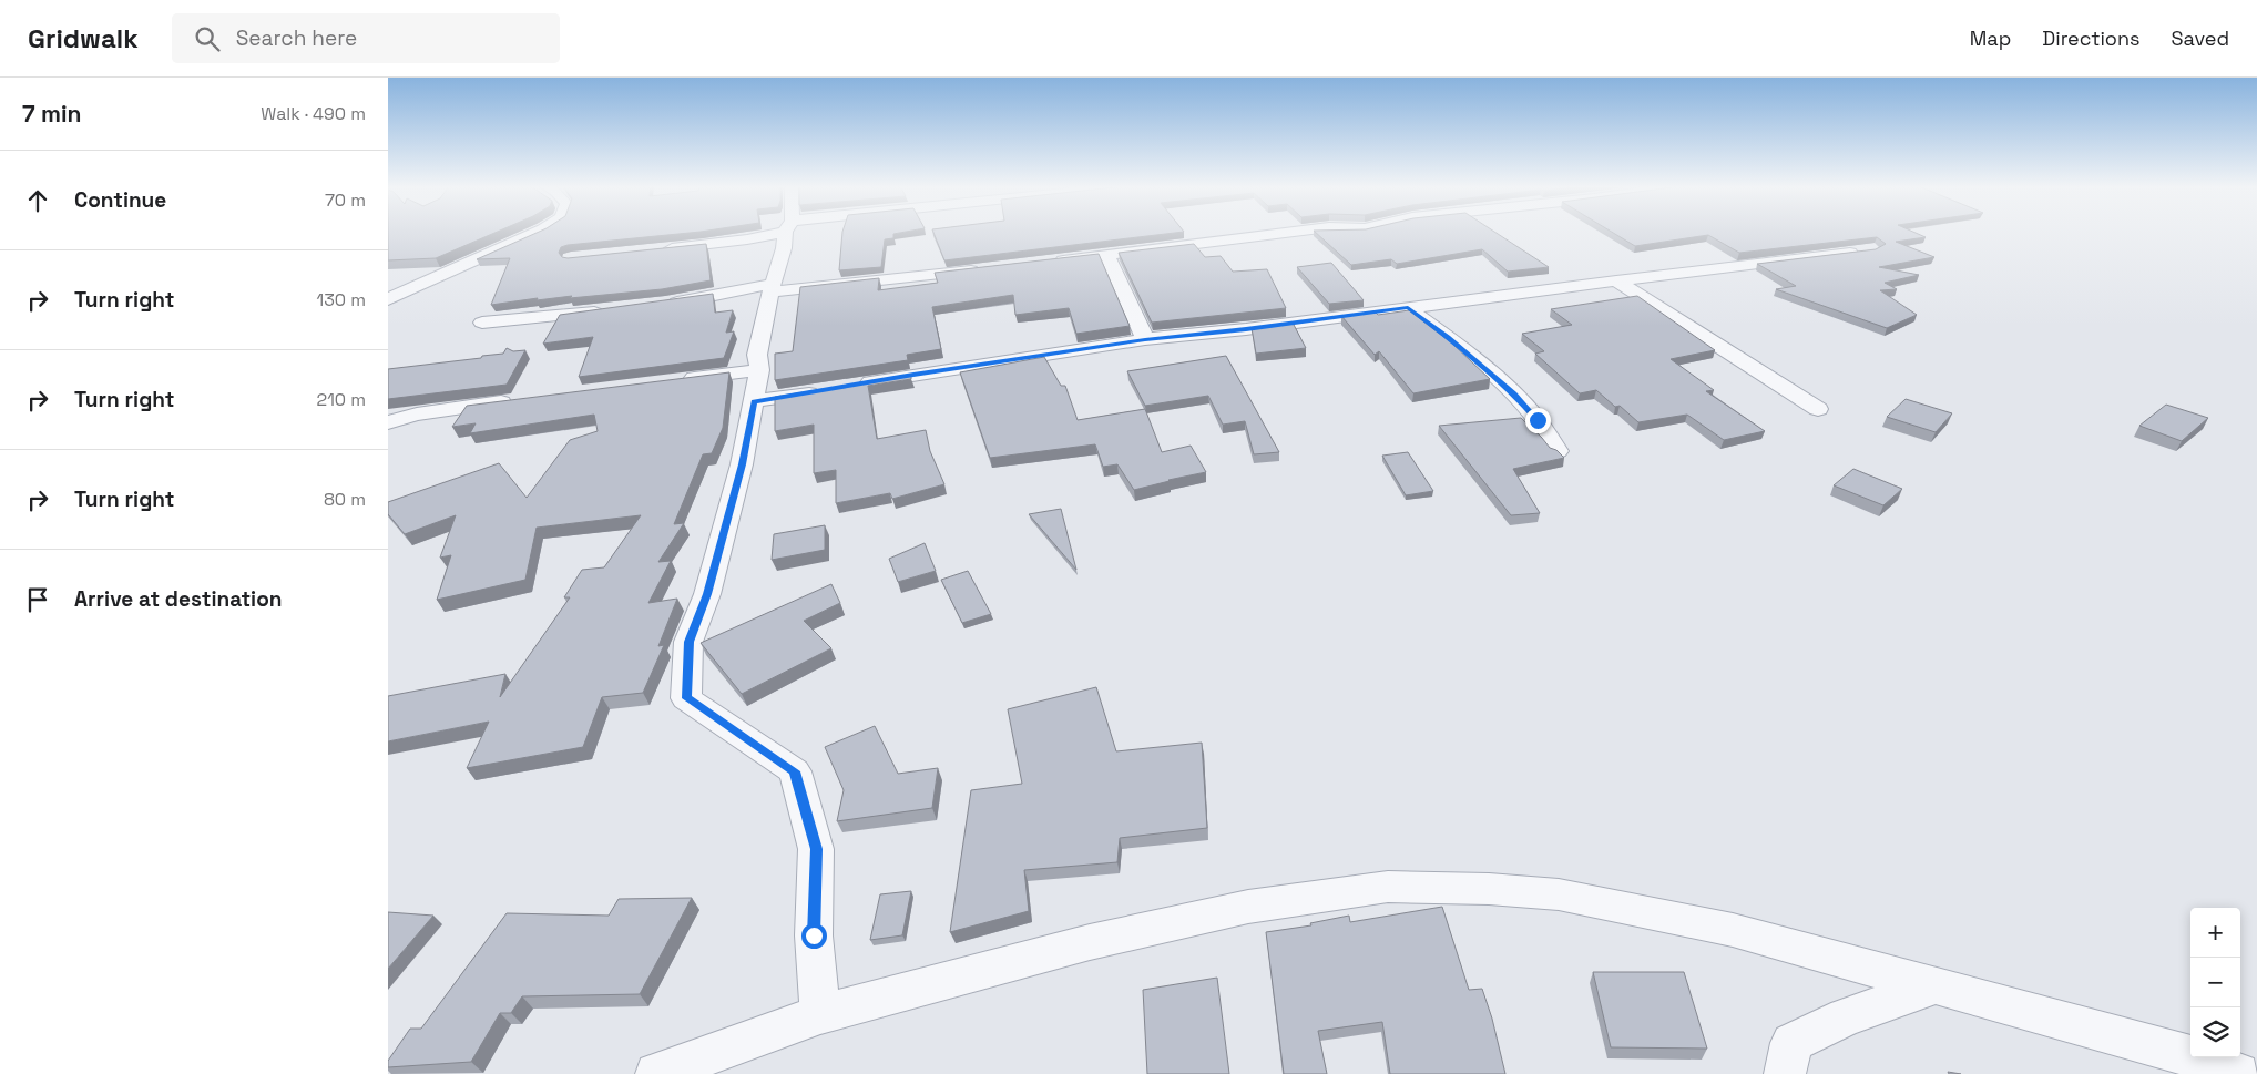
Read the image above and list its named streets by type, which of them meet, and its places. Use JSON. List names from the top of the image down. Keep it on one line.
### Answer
{"page":{"header":"Gridwalk","search":"Search here","nav":["Map","Directions","Saved"],"heading":["7 min","Walk · 490 m"],"list":[["Continue","70 m"],["Turn right","130 m"],["Turn right","210 m"],["Turn right","80 m"],"Arrive at destination"],"map_buttons":["+","−"]}}
